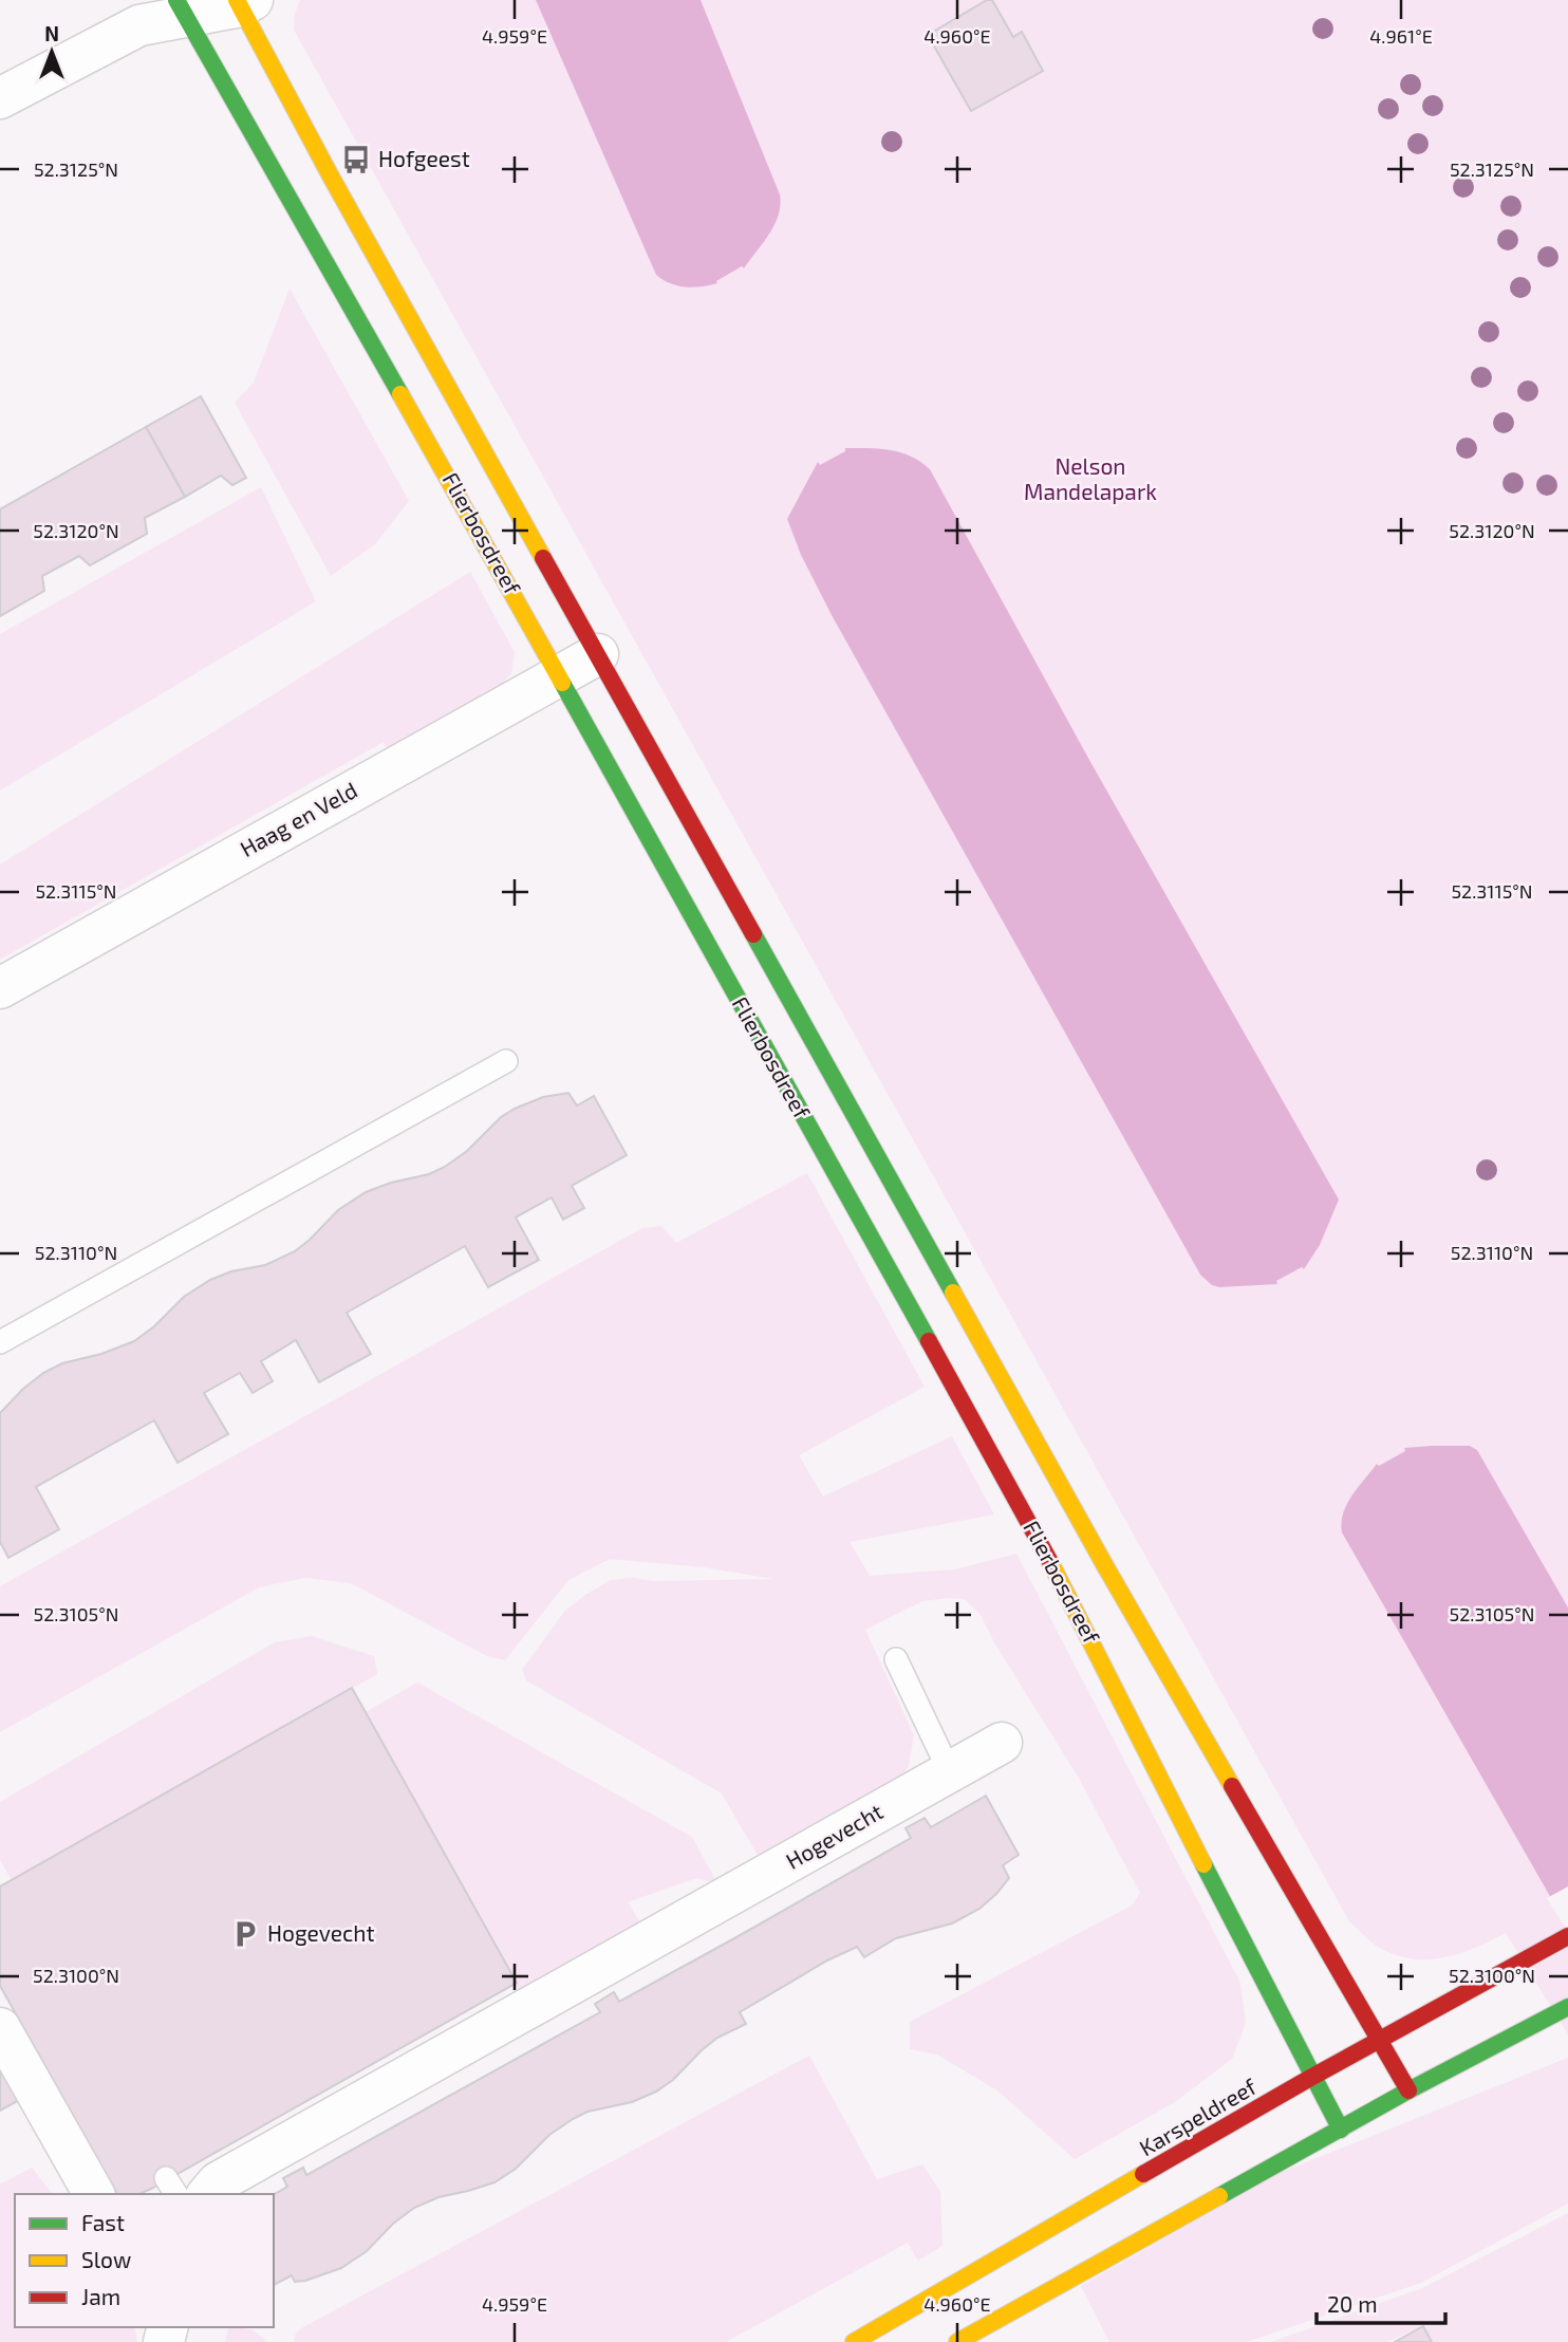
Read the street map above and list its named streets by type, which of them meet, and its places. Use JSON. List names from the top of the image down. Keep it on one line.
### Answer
{"streets":{"street":["Flierbosdreef","Haag en Veld","Hogevecht","Karspeldreef"]},"crossings":[["Flierbosdreef","Haag en Veld"],["Flierbosdreef","Karspeldreef"]],"parks":["Nelson Mandelapark"],"places":{"bus stop":["Hofgeest"],"parking":["Hogevecht"]},"legend":["Fast","Slow","Jam"],"scale_bar":"20 m","north":"top","coordinates":["4.959°E","4.960°E","4.961°E","52.3125°N","52.3120°N","52.3115°N","52.3110°N","52.3105°N","52.3100°N"]}
